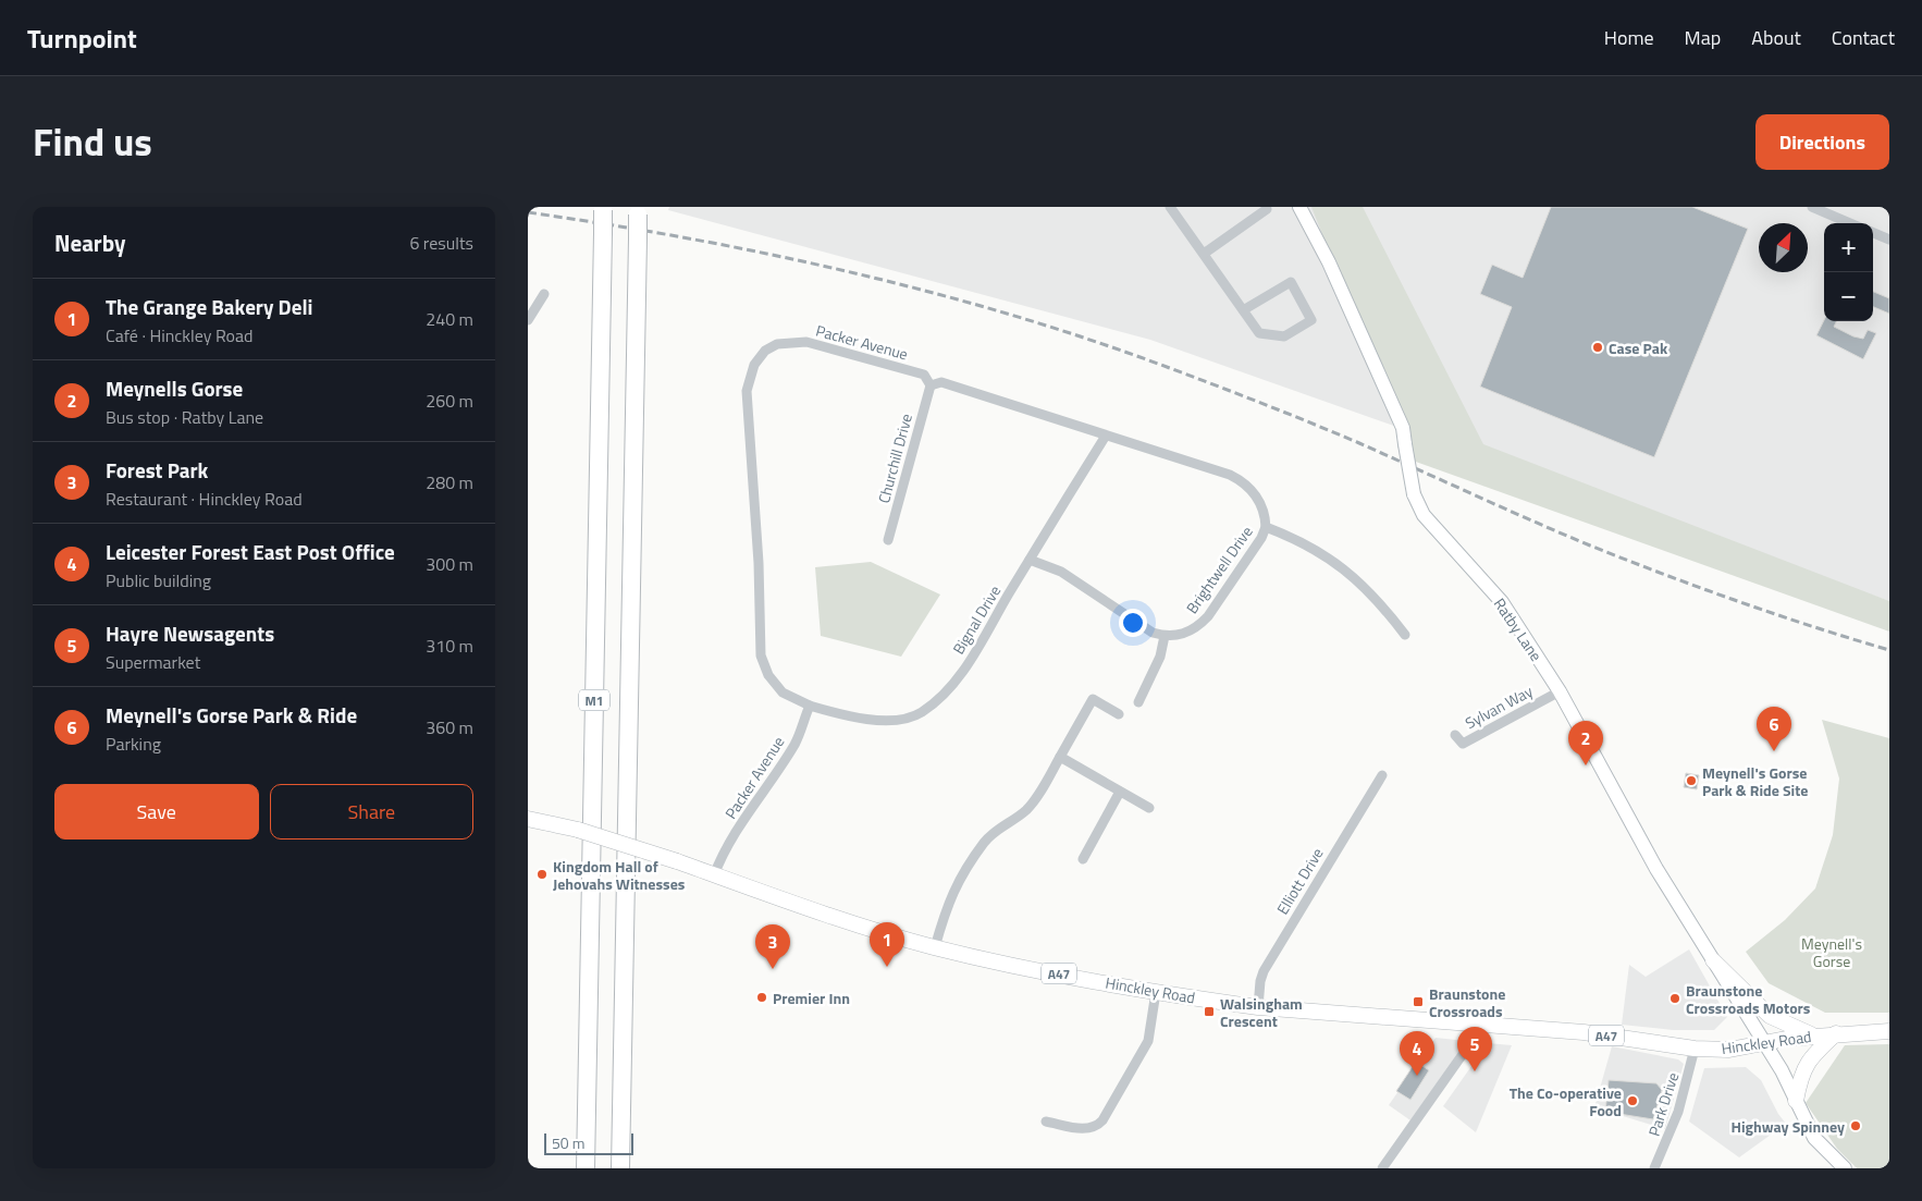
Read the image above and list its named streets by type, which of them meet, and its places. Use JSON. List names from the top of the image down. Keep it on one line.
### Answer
{"streets":{"highway":["M1"],"main road":["Ratby Lane","A47","Hinckley Road"],"street":["Packer Avenue","Churchill Drive","Brightwell Drive","Bignal Drive","Sylvan Way","Elliott Drive","Park Drive"]},"crossings":[["Packer Avenue","Churchill Drive"],["Packer Avenue","Bignal Drive"],["Packer Avenue","Hinckley Road"],["Ratby Lane","Sylvan Way"],["Ratby Lane","Hinckley Road"],["Elliott Drive","Hinckley Road"],["Hinckley Road","Park Drive"]],"parks":["Meynell's Gorse"],"places":{"other":["Case Pak","Meynell's Gorse Park & Ride Site","Kingdom Hall of Jehovahs Witnesses","Premier Inn","Braunstone Crossroads Motors","The Co-operative Food","Highway Spinney"],"transit":["Braunstone Crossroads","Walsingham Crescent"]},"scale_bar":"50 m","north":"top right","page":{"header":"Turnpoint","nav":["Home","Map","About","Contact"],"title":"Find us","buttons":["Directions",["Save","Share"]],"heading":["Nearby","6 results"],"map_buttons":["+","−"],"list":[{"mark":"1","name":"The Grange Bakery Deli","note":"Café · Hinckley Road","value":"240 m"},{"mark":"2","name":"Meynells Gorse","note":"Bus stop · Ratby Lane","value":"260 m"},{"mark":"3","name":"Forest Park","note":"Restaurant · Hinckley Road","value":"280 m"},{"mark":"4","name":"Leicester Forest East Post Office","note":"Public building","value":"300 m"},{"mark":"5","name":"Hayre Newsagents","note":"Supermarket","value":"310 m"},{"mark":"6","name":"Meynell's Gorse Park & Ride","note":"Parking","value":"360 m"}],"pins":["6","2","1","3","5","4"],"scale":"50 m"}}
